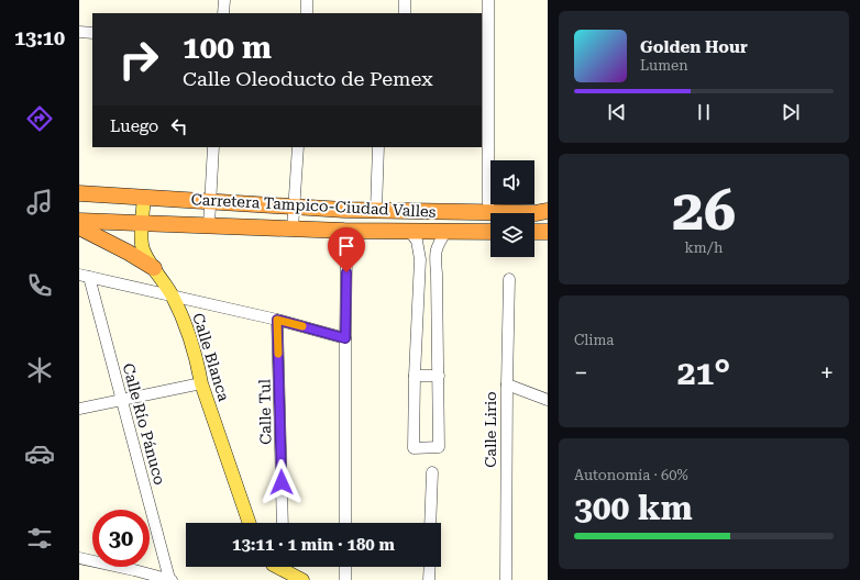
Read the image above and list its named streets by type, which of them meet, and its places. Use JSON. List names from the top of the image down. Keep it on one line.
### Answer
{"streets":{"highway":["Carretera Tampico-Ciudad Valles"],"main road":["Calle Blanca"],"street":["Calle Tul","Calle Río Pánuco","Calle Lirio"]},"crossings":[["Carretera Tampico-Ciudad Valles","Calle Blanca"]],"page":{"tabs":"13:10","turn":["100 m","Calle Oleoducto de Pemex"],"song":["Golden Hour","Lumen"],"then":"Luego","tile":[["26","km/h"],"Clima",["Autonomía · 60%","300 km"]],"heat":["−","21°","+"],"limit":"30","trip":"13:11 · 1 min · 180 m"}}
